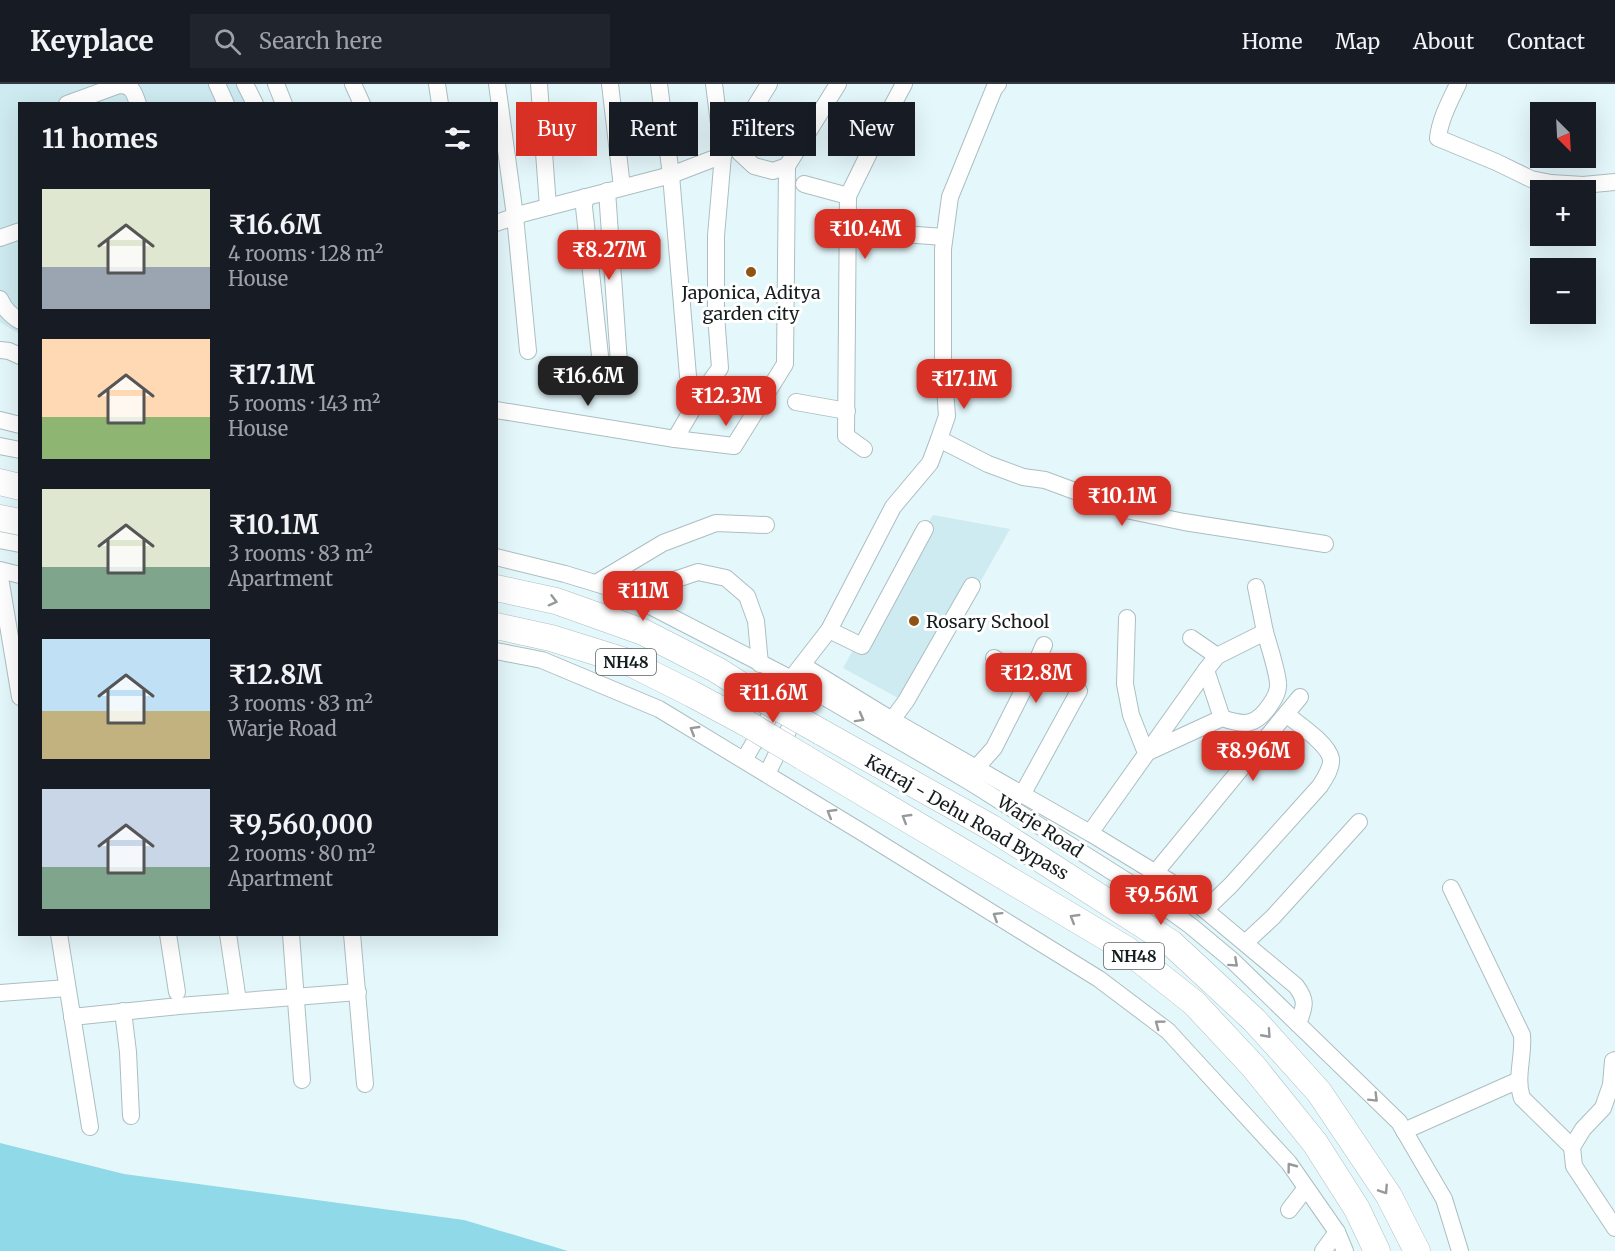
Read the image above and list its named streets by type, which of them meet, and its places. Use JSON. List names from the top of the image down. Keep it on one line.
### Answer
{"streets":{"highway":["NH48","Katraj - Dehu Road Bypass"],"street":["Warje Road"]},"places":["Japonica, Aditya garden city","Rosary School"],"north":"bottom right","page":{"header":"Keyplace","search":"Search here","nav":["Home","Map","About","Contact"],"map_buttons":["+","−"],"chip":["Buy","Rent","Filters","New"],"heading":"11 homes","list":[{"name":"₹16.6M","note":"4 rooms · 128 m² · House"},{"name":"₹17.1M","note":"5 rooms · 143 m² · House"},{"name":"₹10.1M","note":"3 rooms · 83 m² · Apartment"},{"name":"₹12.8M","note":"3 rooms · 83 m² · Warje Road"},{"name":"₹9,560,000","note":"2 rooms · 80 m² · Apartment"}],"price":["₹10.4M","₹8.27M","₹16.6M","₹17.1M","₹12.3M","₹10.1M","₹11M","₹12.8M","₹11.6M","₹8.96M","₹9.56M"]}}
